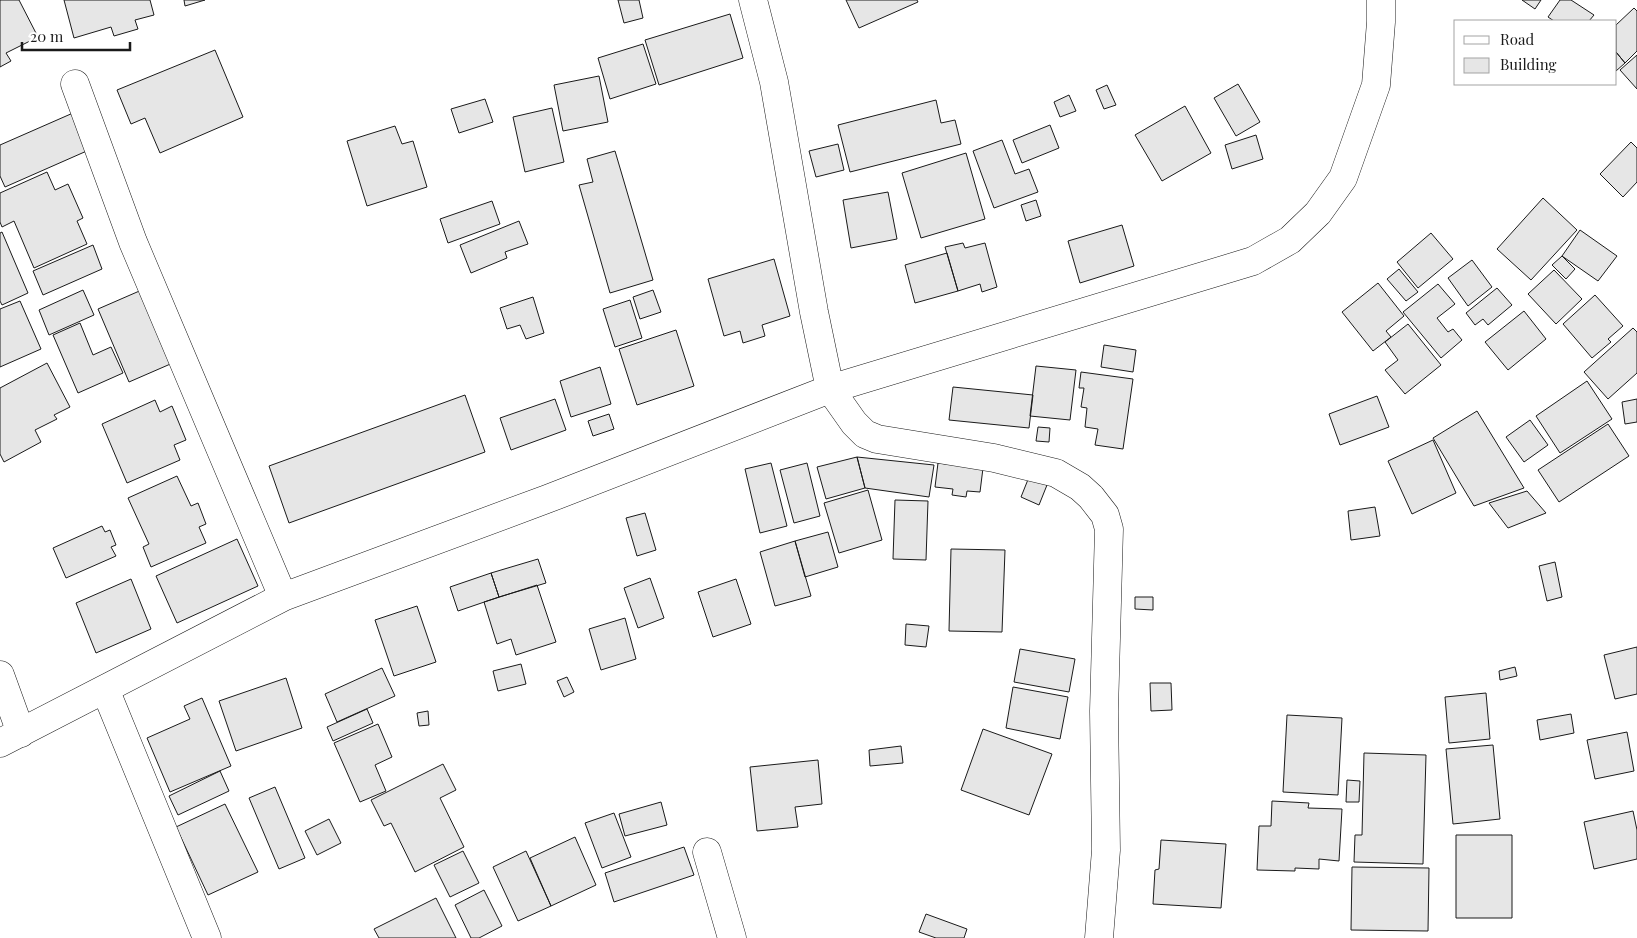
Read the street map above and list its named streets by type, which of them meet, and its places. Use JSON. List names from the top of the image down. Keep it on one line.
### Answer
{"legend":["Road","Building"],"scale_bar":"20 m"}
